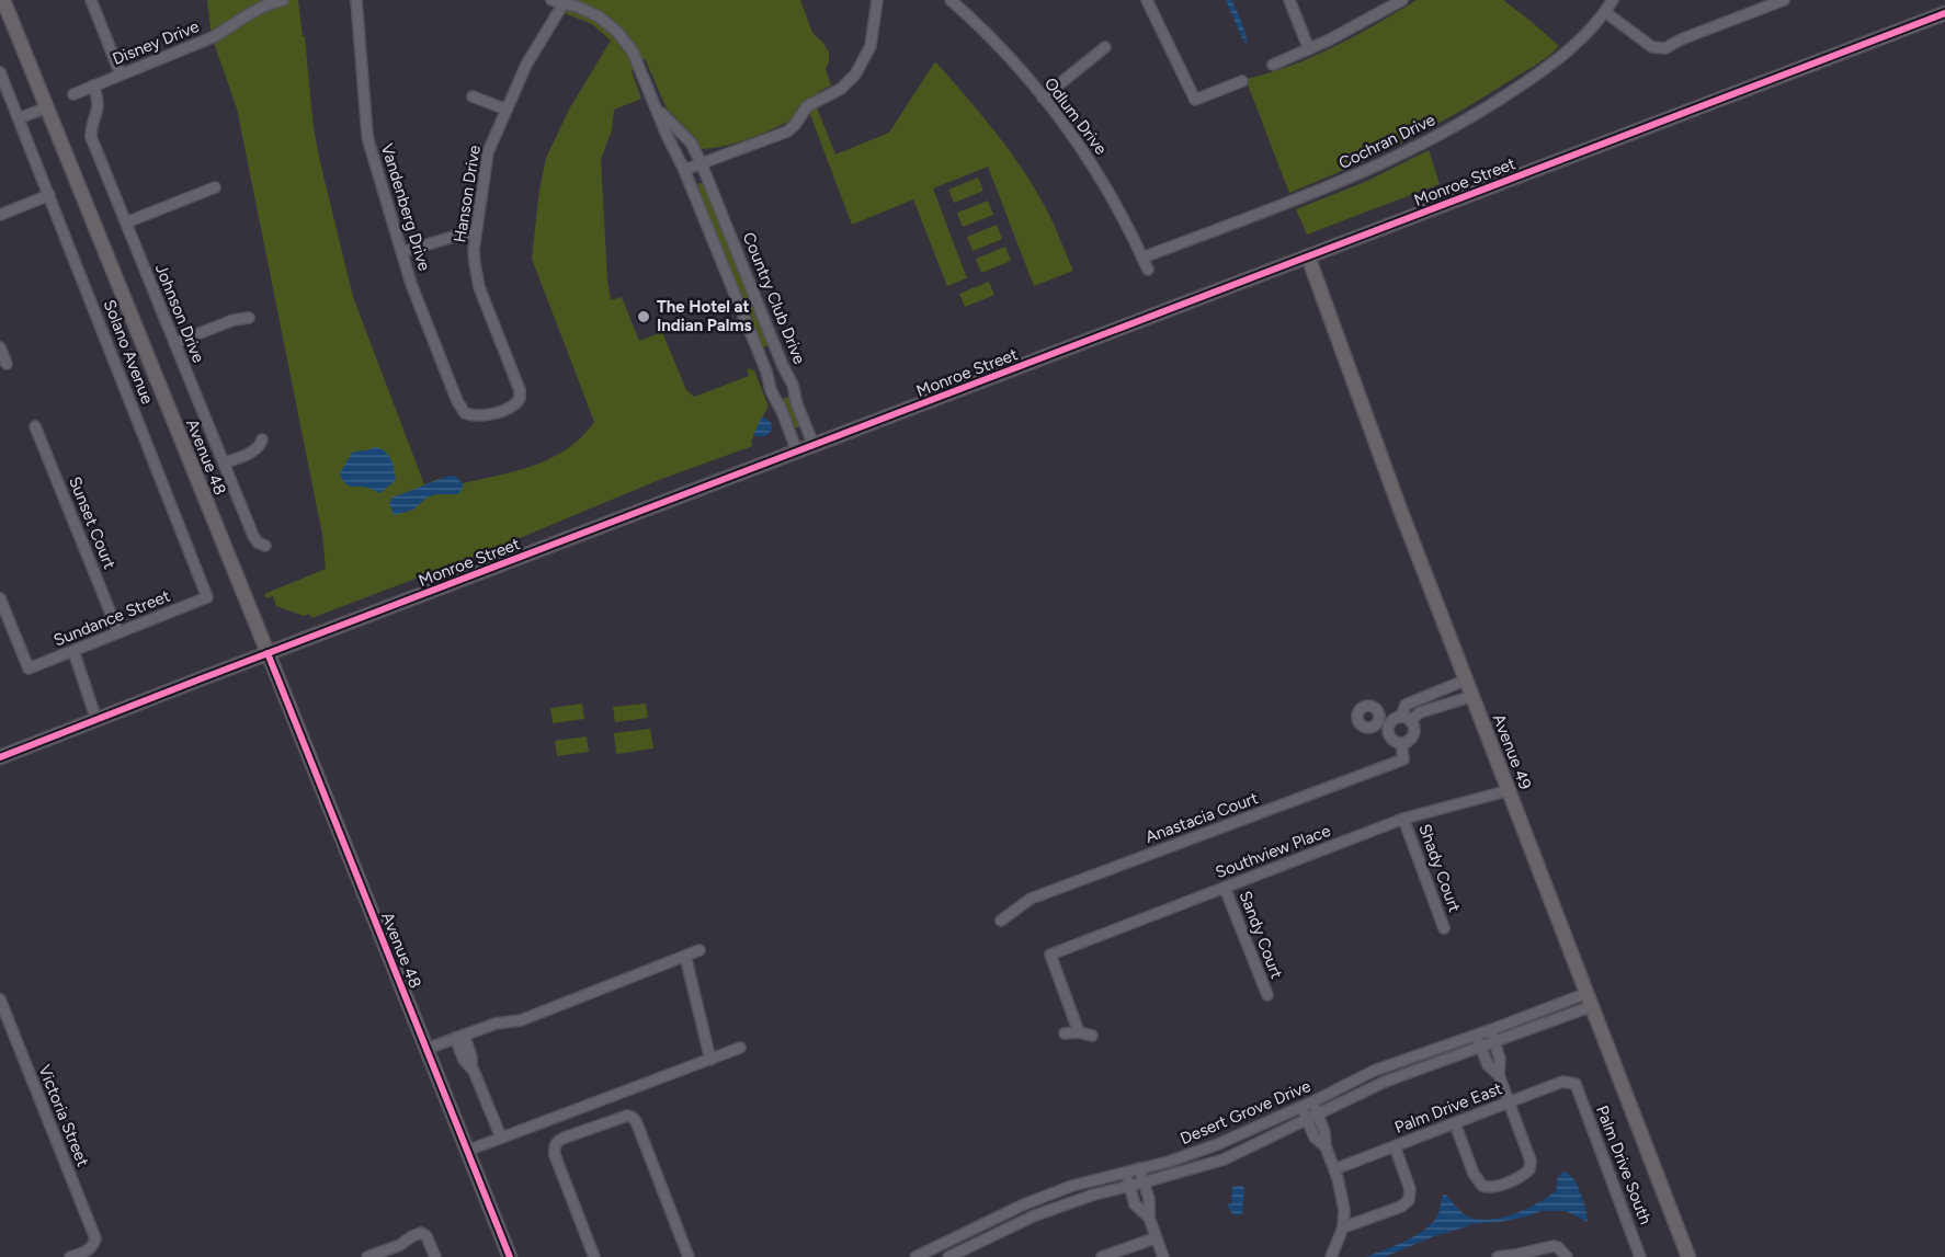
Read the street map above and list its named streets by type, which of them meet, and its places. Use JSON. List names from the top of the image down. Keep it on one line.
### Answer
{"streets":{"main road":["Monroe Street","Avenue 48","Avenue 49"],"street":["Disney Drive","Odlum Drive","Cochran Drive","Hanson Drive","Vandenberg Drive","Country Club Drive","Johnson Drive","Solano Avenue","Sunset Court","Sundance Street","Anastacia Court","Southview Place","Shady Court","Sandy Court","Palm Drive East","Desert Grove Drive","Victoria Street","Palm Drive South"]},"crossings":[["Disney Drive","Johnson Drive"],["Odlum Drive","Cochran Drive"],["Monroe Street","Country Club Drive"],["Monroe Street","Avenue 48"],["Monroe Street","Avenue 49"],["Hanson Drive","Vandenberg Drive"],["Solano Avenue","Sundance Street"],["Sunset Court","Sundance Street"],["Avenue 49","Southview Place"],["Avenue 49","Desert Grove Drive"],["Southview Place","Shady Court"],["Southview Place","Sandy Court"],["Palm Drive East","Palm Drive South"]],"places":["The Hotel at Indian Palms"]}
